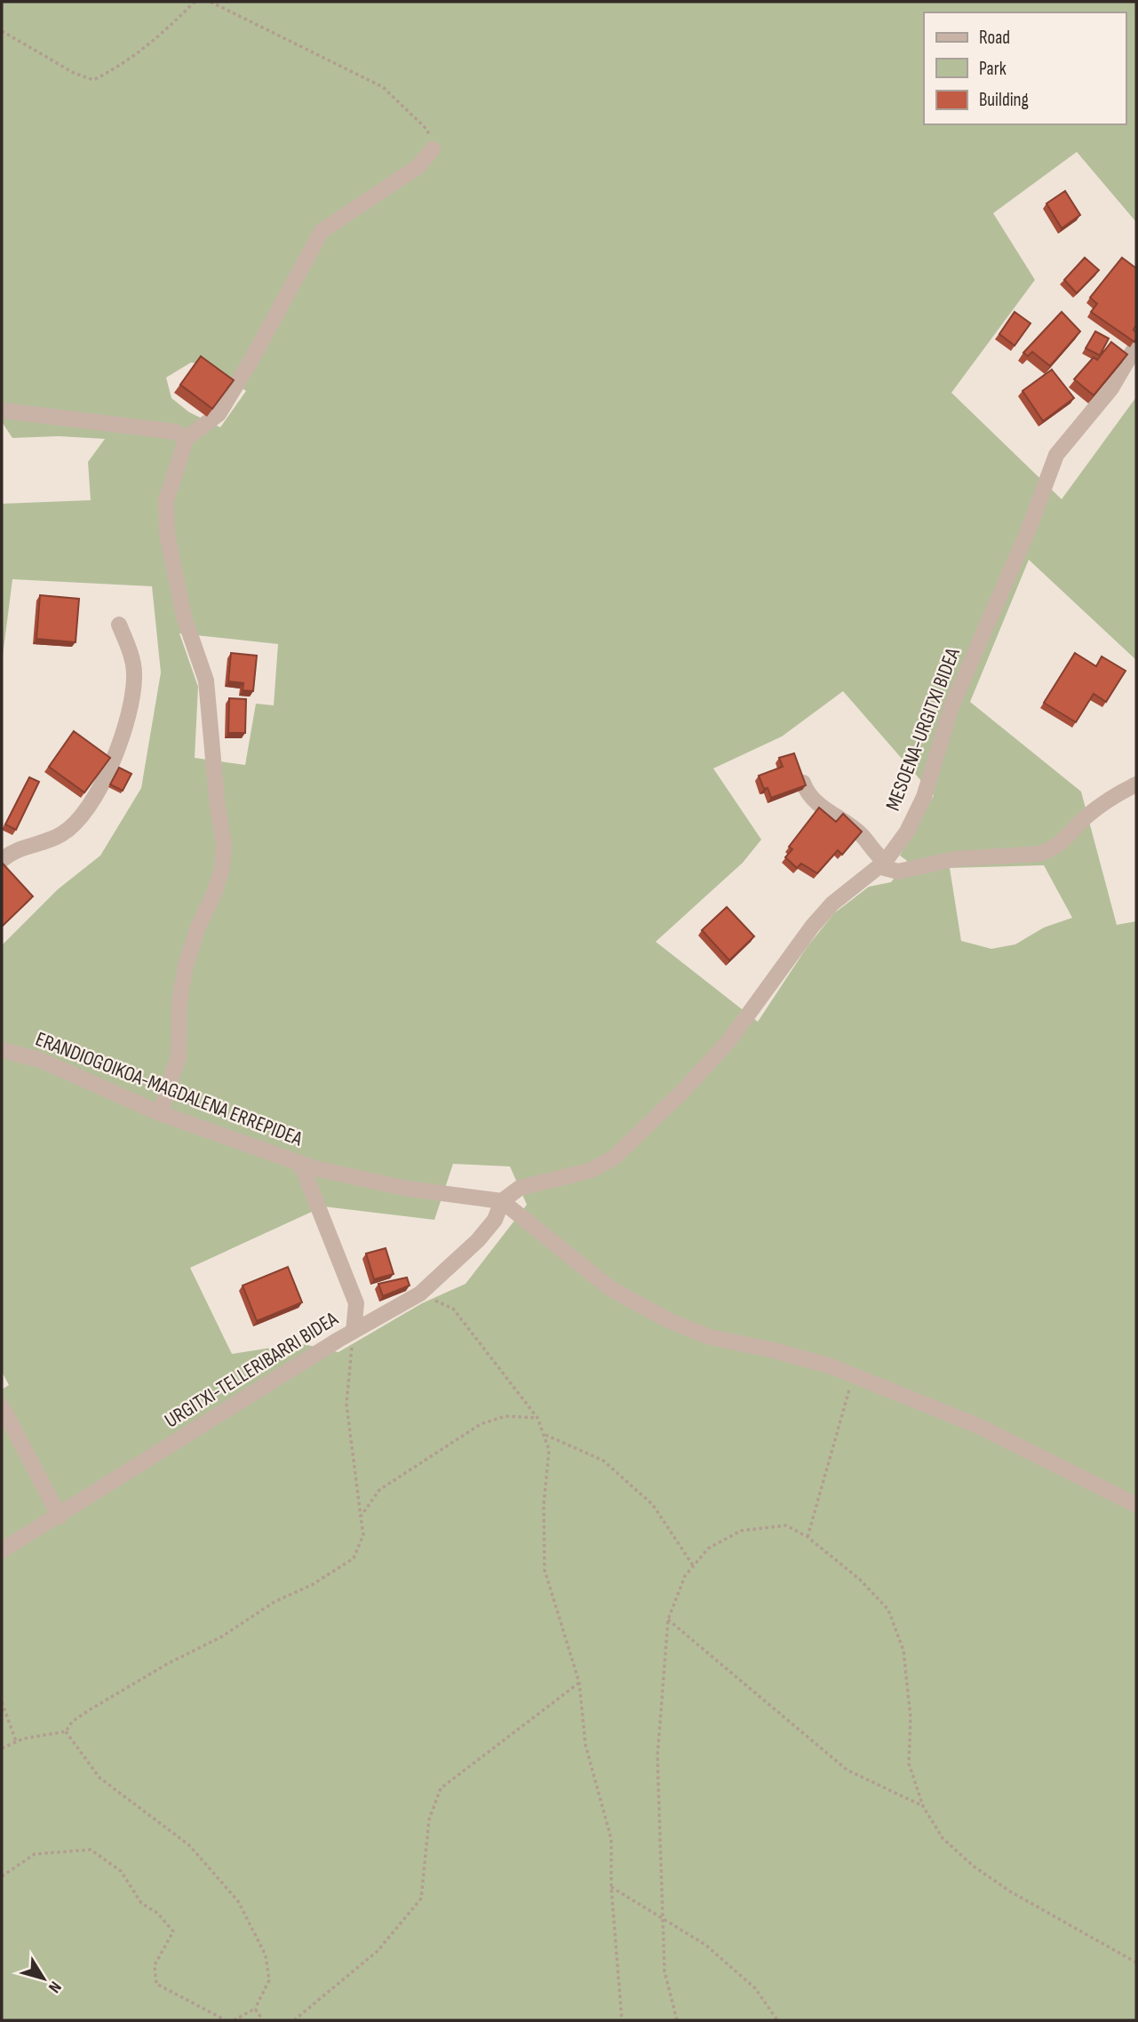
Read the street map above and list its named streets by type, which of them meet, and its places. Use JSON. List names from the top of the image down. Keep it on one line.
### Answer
{"streets":{"street":["MESOENA-URGITXI BIDEA","ERANDIOGOIKOA-MAGDALENA ERREPIDEA","URGITXI-TELLERIBARRI BIDEA"]},"crossings":[["MESOENA-URGITXI BIDEA","ERANDIOGOIKOA-MAGDALENA ERREPIDEA"],["MESOENA-URGITXI BIDEA","URGITXI-TELLERIBARRI BIDEA"],["ERANDIOGOIKOA-MAGDALENA ERREPIDEA","URGITXI-TELLERIBARRI BIDEA"]],"legend":["Road","Park","Building"],"north":"bottom right"}
